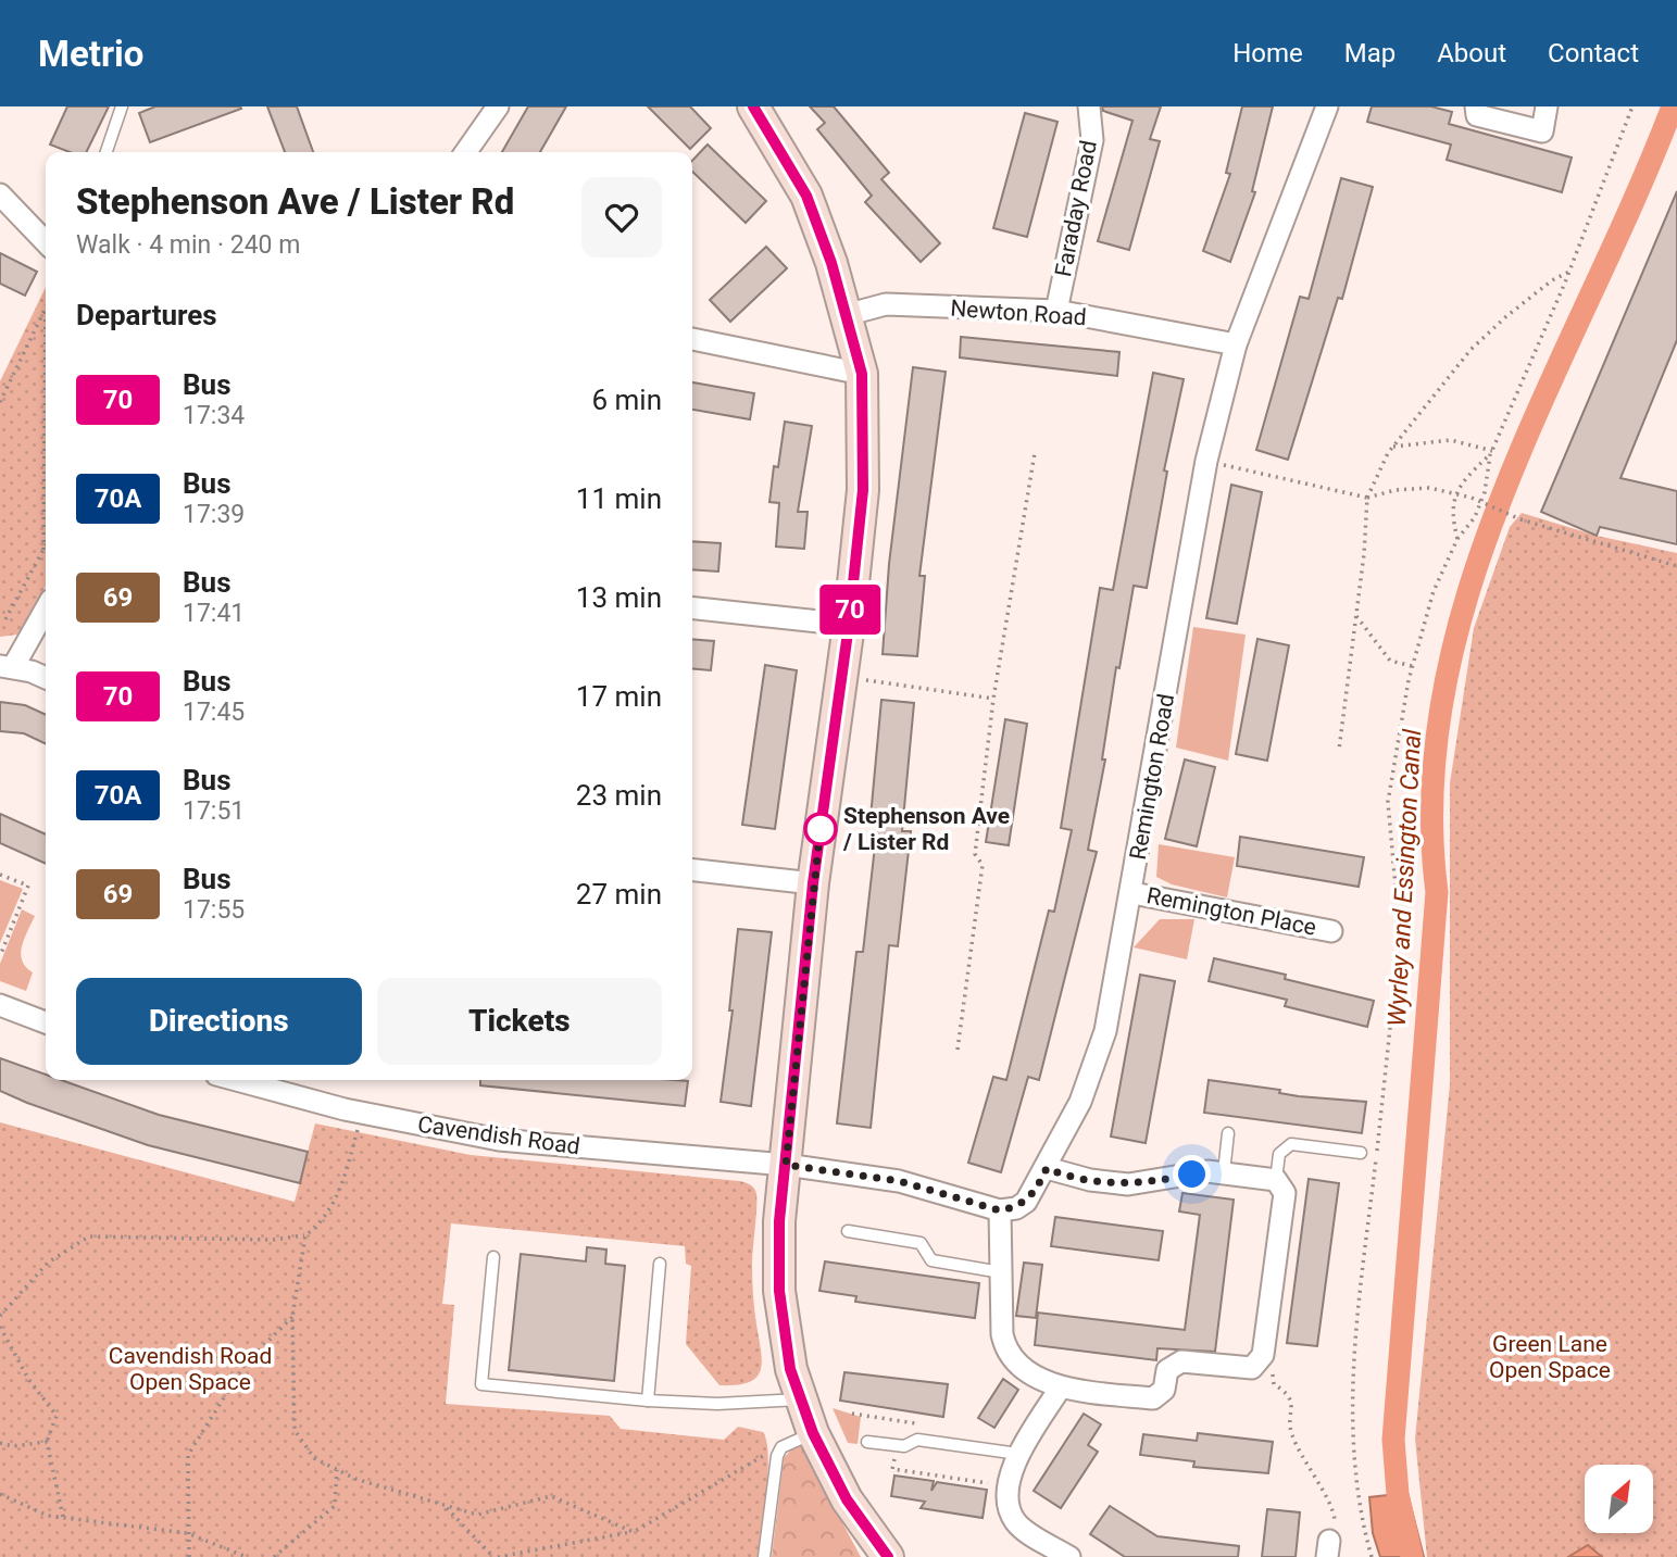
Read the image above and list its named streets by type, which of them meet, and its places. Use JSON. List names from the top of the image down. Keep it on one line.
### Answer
{"streets":{"street":["Faraday Road","Newton Road","Remington Road","Remington Place","Cavendish Road"]},"crossings":[["Faraday Road","Newton Road"],["Newton Road","Remington Road"],["Remington Road","Remington Place"]],"water":["Wyrley and Essington Canal"],"parks":["Green Lane Open Space","Cavendish Road Open Space"],"places":["Stephenson Ave / Lister Rd"],"lines":["bus line 70"],"north":"top right","page":{"header":"Metrio","nav":["Home","Map","About","Contact"],"on_map":"70","heading":[["Stephenson Ave / Lister Rd","Walk · 4 min · 240 m"],"Departures"],"list":[{"mark":"70","name":"Bus","note":"17:34","value":"6 min"},{"mark":"70A","name":"Bus","note":"17:39","value":"11 min"},{"mark":"69","name":"Bus","note":"17:41","value":"13 min"},{"mark":"70","name":"Bus","note":"17:45","value":"17 min"},{"mark":"70A","name":"Bus","note":"17:51","value":"23 min"},{"mark":"69","name":"Bus","note":"17:55","value":"27 min"}],"buttons":["Directions","Tickets"]}}
